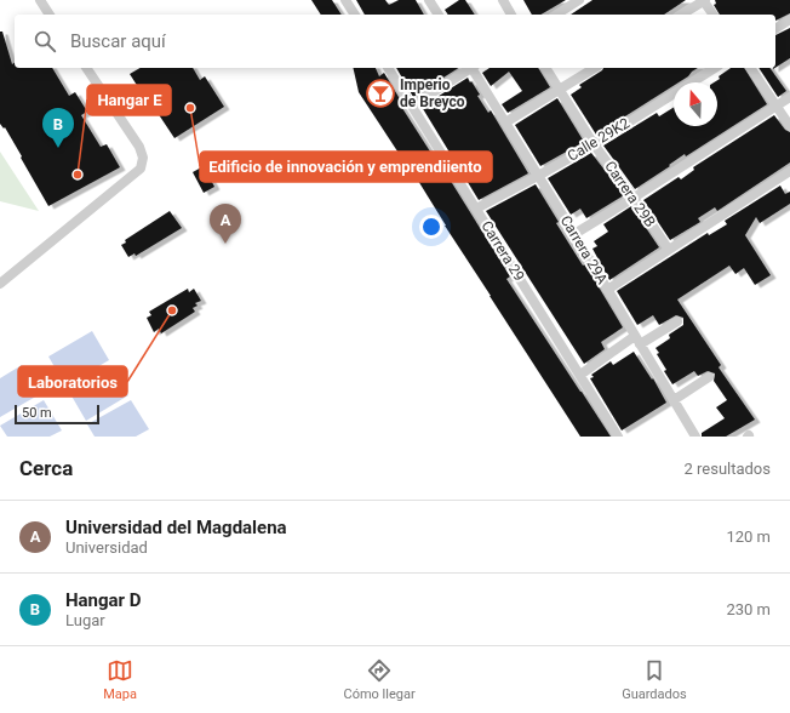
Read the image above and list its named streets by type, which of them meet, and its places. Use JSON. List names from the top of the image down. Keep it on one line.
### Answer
{"streets":{"street":["Calle 29K2","Carrera 29B","Carrera 29A","Carrera 29"]},"crossings":[["Calle 29K2","Carrera 29B"],["Calle 29K2","Carrera 29A"],["Calle 29K2","Carrera 29"]],"places":{"bar":["Imperio de Breyco"],"other":["Edificio de innovación y emprendiiento","Hangar E","Laboratorios"]},"scale_bar":"50 m","north":"top","page":{"search":"Buscar aquí","pins":["B","A"],"scale":"50 m","heading":["Cerca","2 resultados"],"list":[{"mark":"A","name":"Universidad del Magdalena","note":"Universidad","value":"120 m"},{"mark":"B","name":"Hangar D","note":"Lugar","value":"230 m"}],"nav":["Mapa","Cómo llegar","Guardados"]}}
